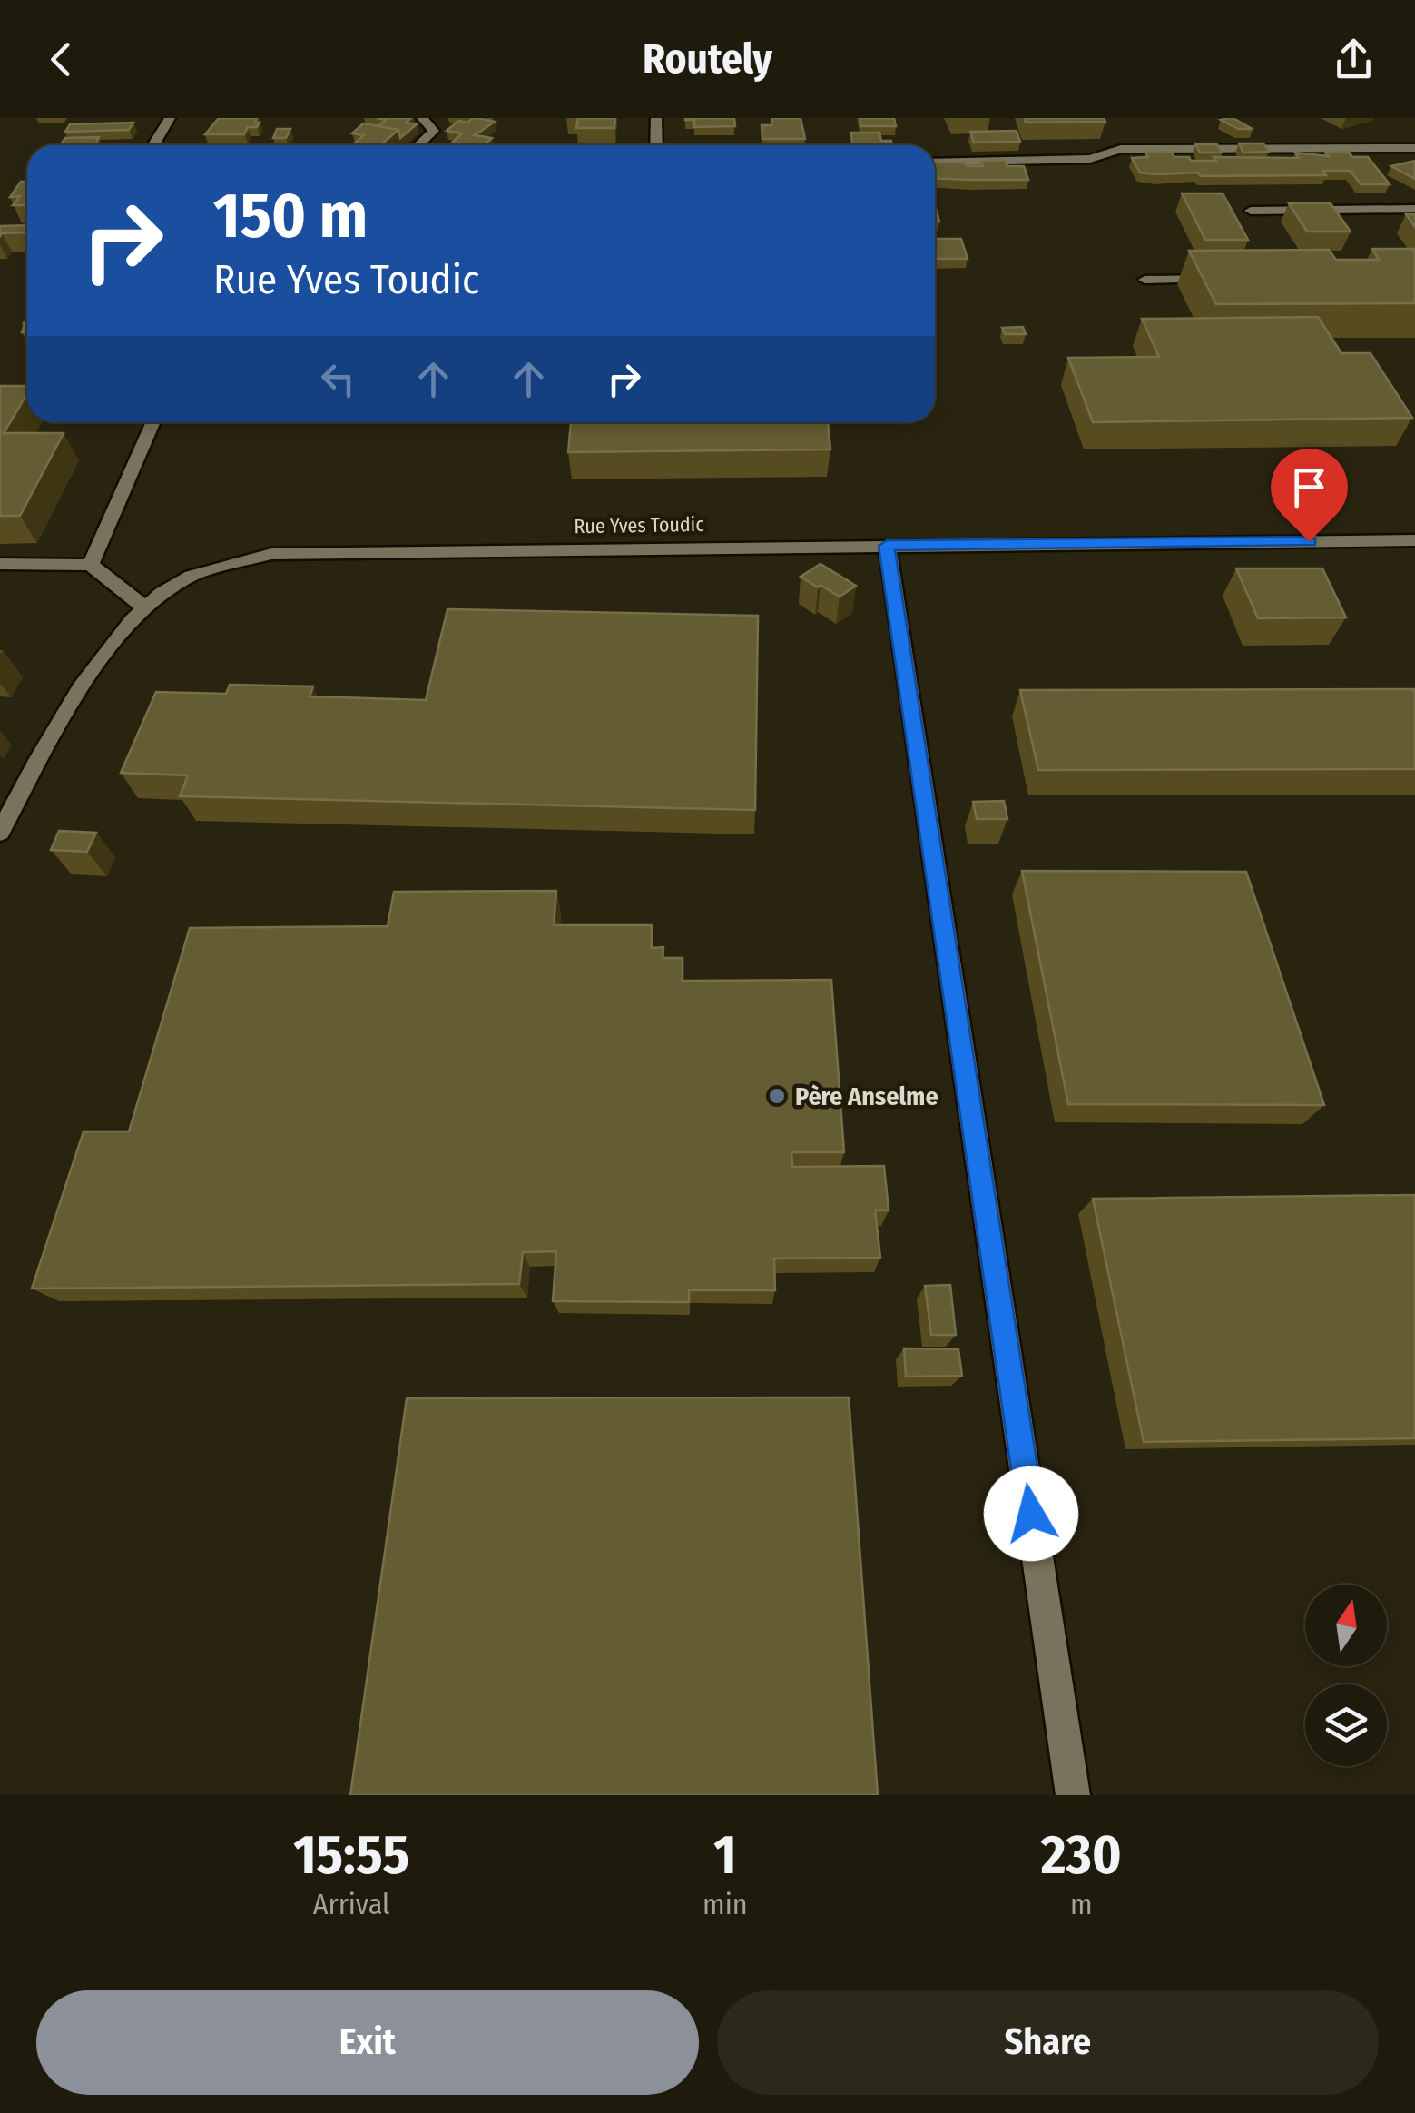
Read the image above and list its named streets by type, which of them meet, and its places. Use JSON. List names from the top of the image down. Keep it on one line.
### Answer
{"streets":{"street":["Rue Yves Toudic"]},"places":["Père Anselme"],"north":"top","page":{"header":"Routely","turn":["150 m","Rue Yves Toudic"],"eta":["15:55","Arrival","1","min","230","m"],"buttons":["Exit","Share"]}}
